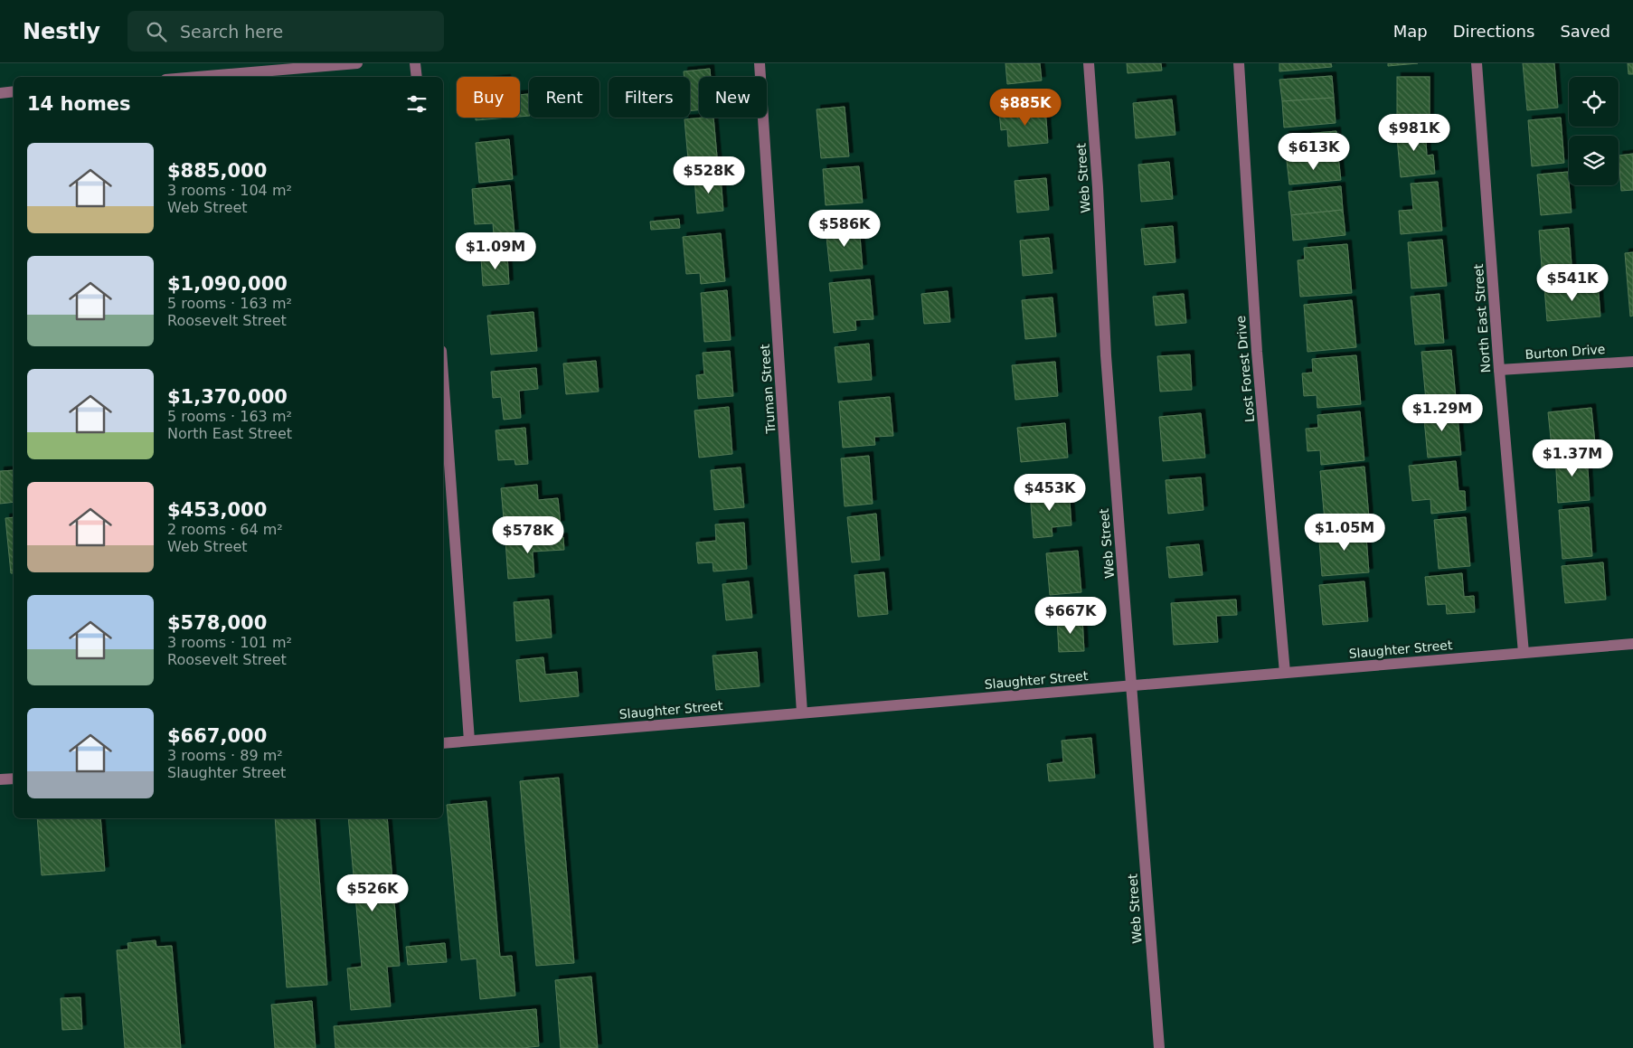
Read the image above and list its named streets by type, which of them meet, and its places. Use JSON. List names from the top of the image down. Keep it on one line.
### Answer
{"streets":{"street":["Web Street","North East Street","Burton Drive","Lost Forest Drive","Truman Street","Slaughter Street"]},"crossings":[["Web Street","Slaughter Street"],["North East Street","Burton Drive"],["North East Street","Slaughter Street"],["Lost Forest Drive","Slaughter Street"],["Truman Street","Slaughter Street"]],"page":{"header":"Nestly","search":"Search here","nav":["Map","Directions","Saved"],"chip":["Buy","Rent","Filters","New"],"heading":"14 homes","price":["$885K","$981K","$613K","$528K","$586K","$1.09M","$541K","$1.29M","$1.37M","$453K","$1.05M","$578K","$667K","$526K"],"list":[{"name":"$885,000","note":"3 rooms · 104 m² · Web Street"},{"name":"$1,090,000","note":"5 rooms · 163 m² · Roosevelt Street"},{"name":"$1,370,000","note":"5 rooms · 163 m² · North East Street"},{"name":"$453,000","note":"2 rooms · 64 m² · Web Street"},{"name":"$578,000","note":"3 rooms · 101 m² · Roosevelt Street"},{"name":"$667,000","note":"3 rooms · 89 m² · Slaughter Street"}]}}
